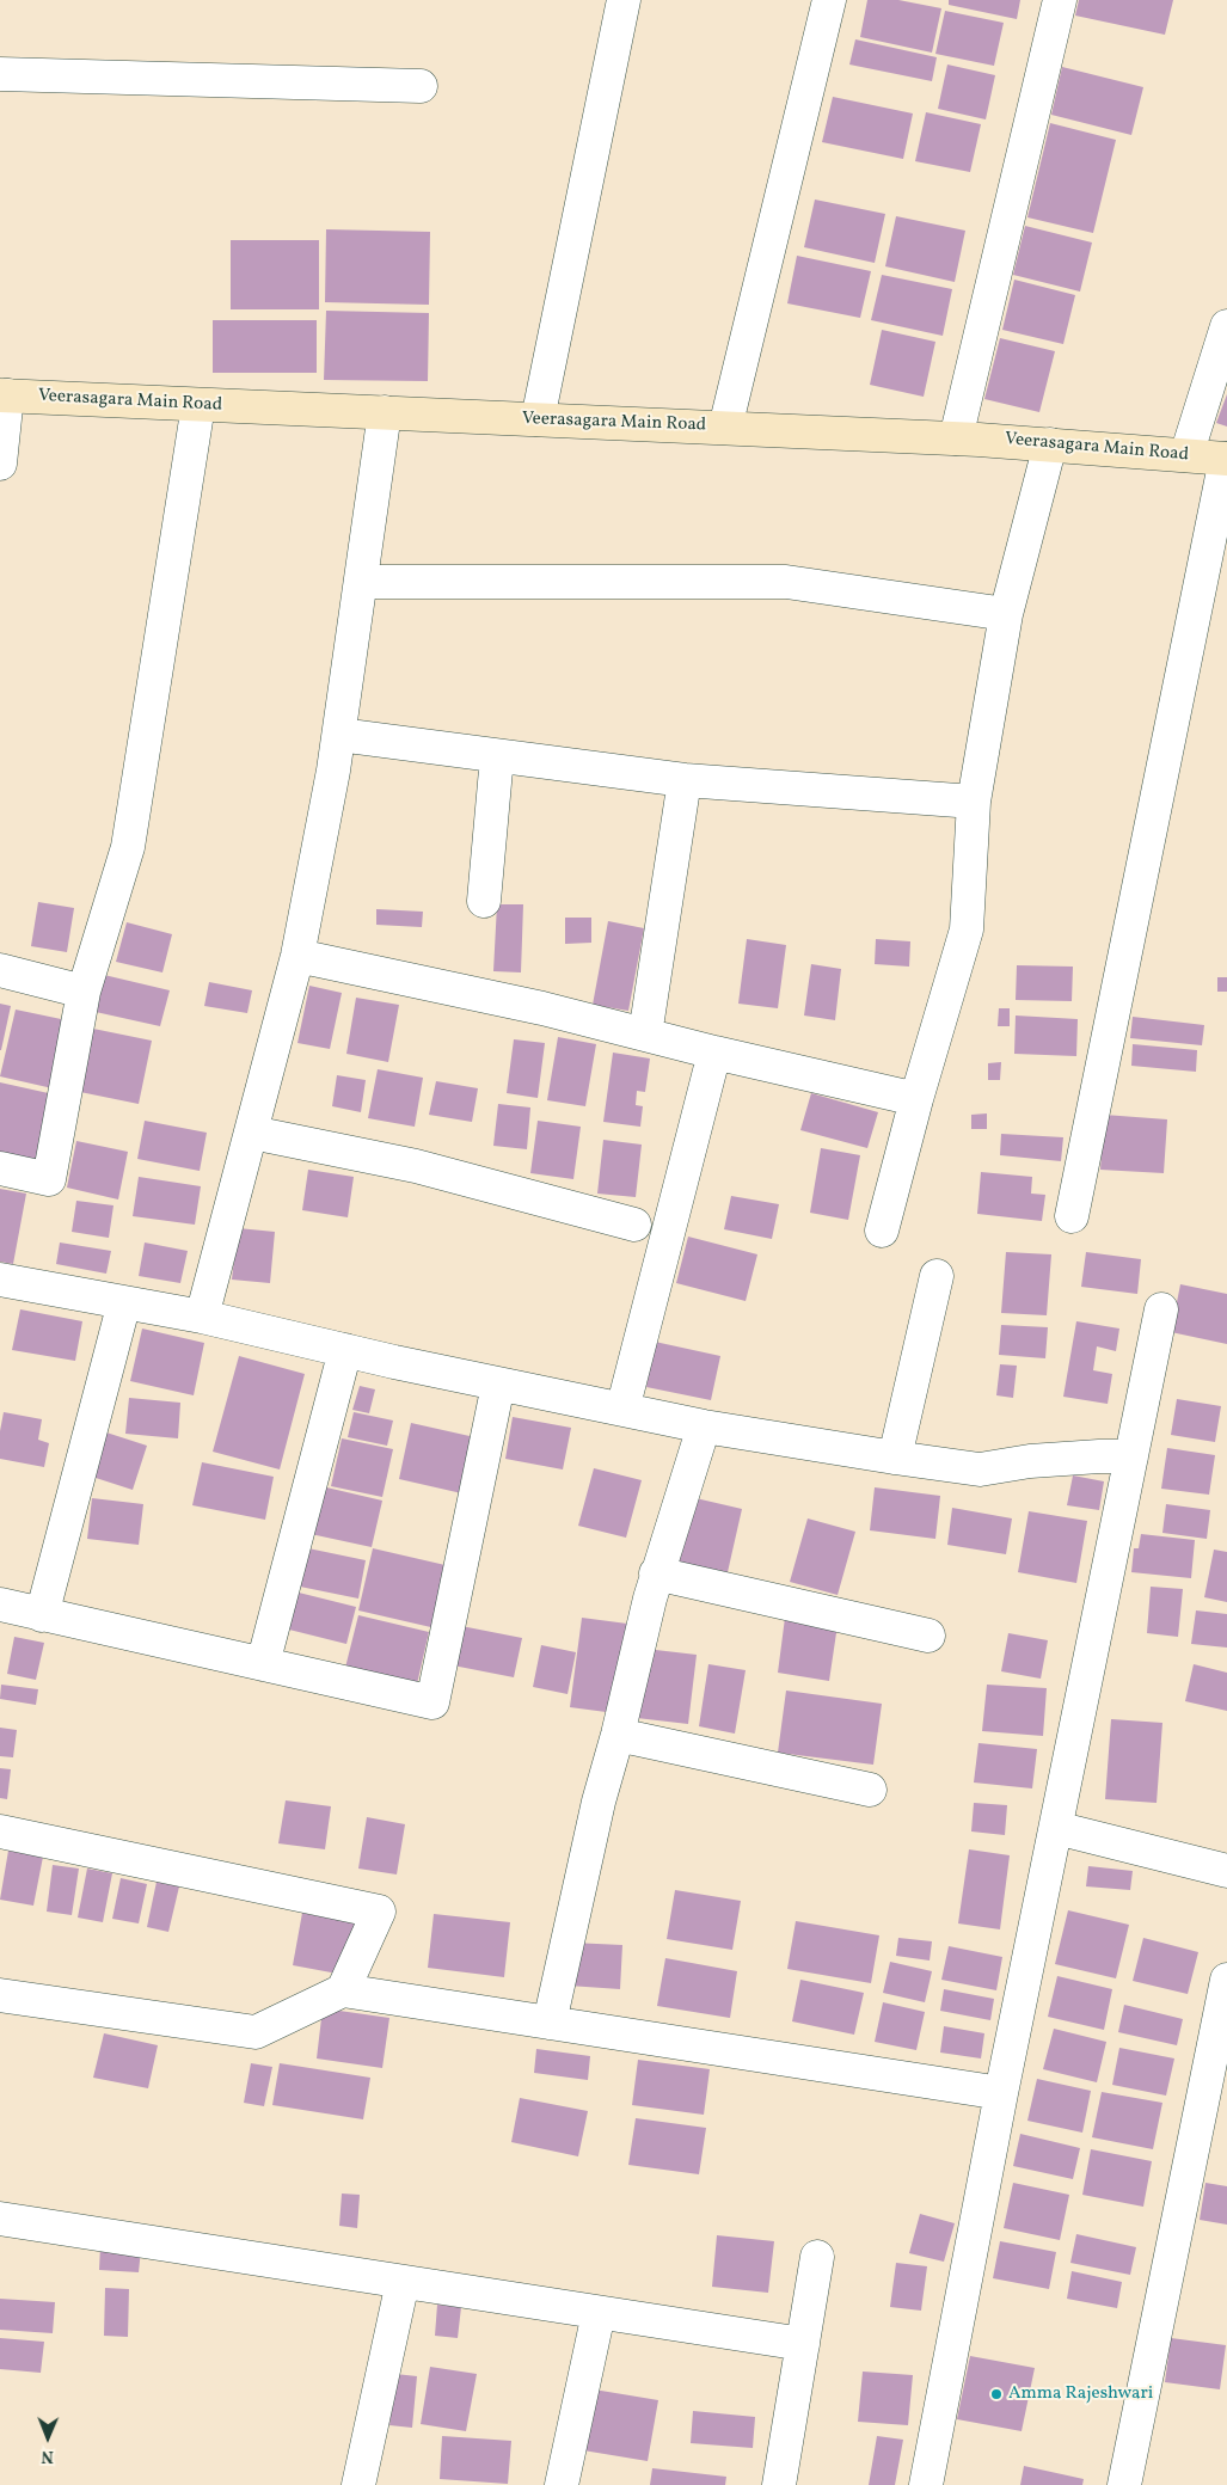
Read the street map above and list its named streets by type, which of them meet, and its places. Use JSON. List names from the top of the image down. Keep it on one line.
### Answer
{"streets":{"street":["Veerasagara Main Road"]},"places":["Amma Rajeshwari"],"north":"bottom"}
